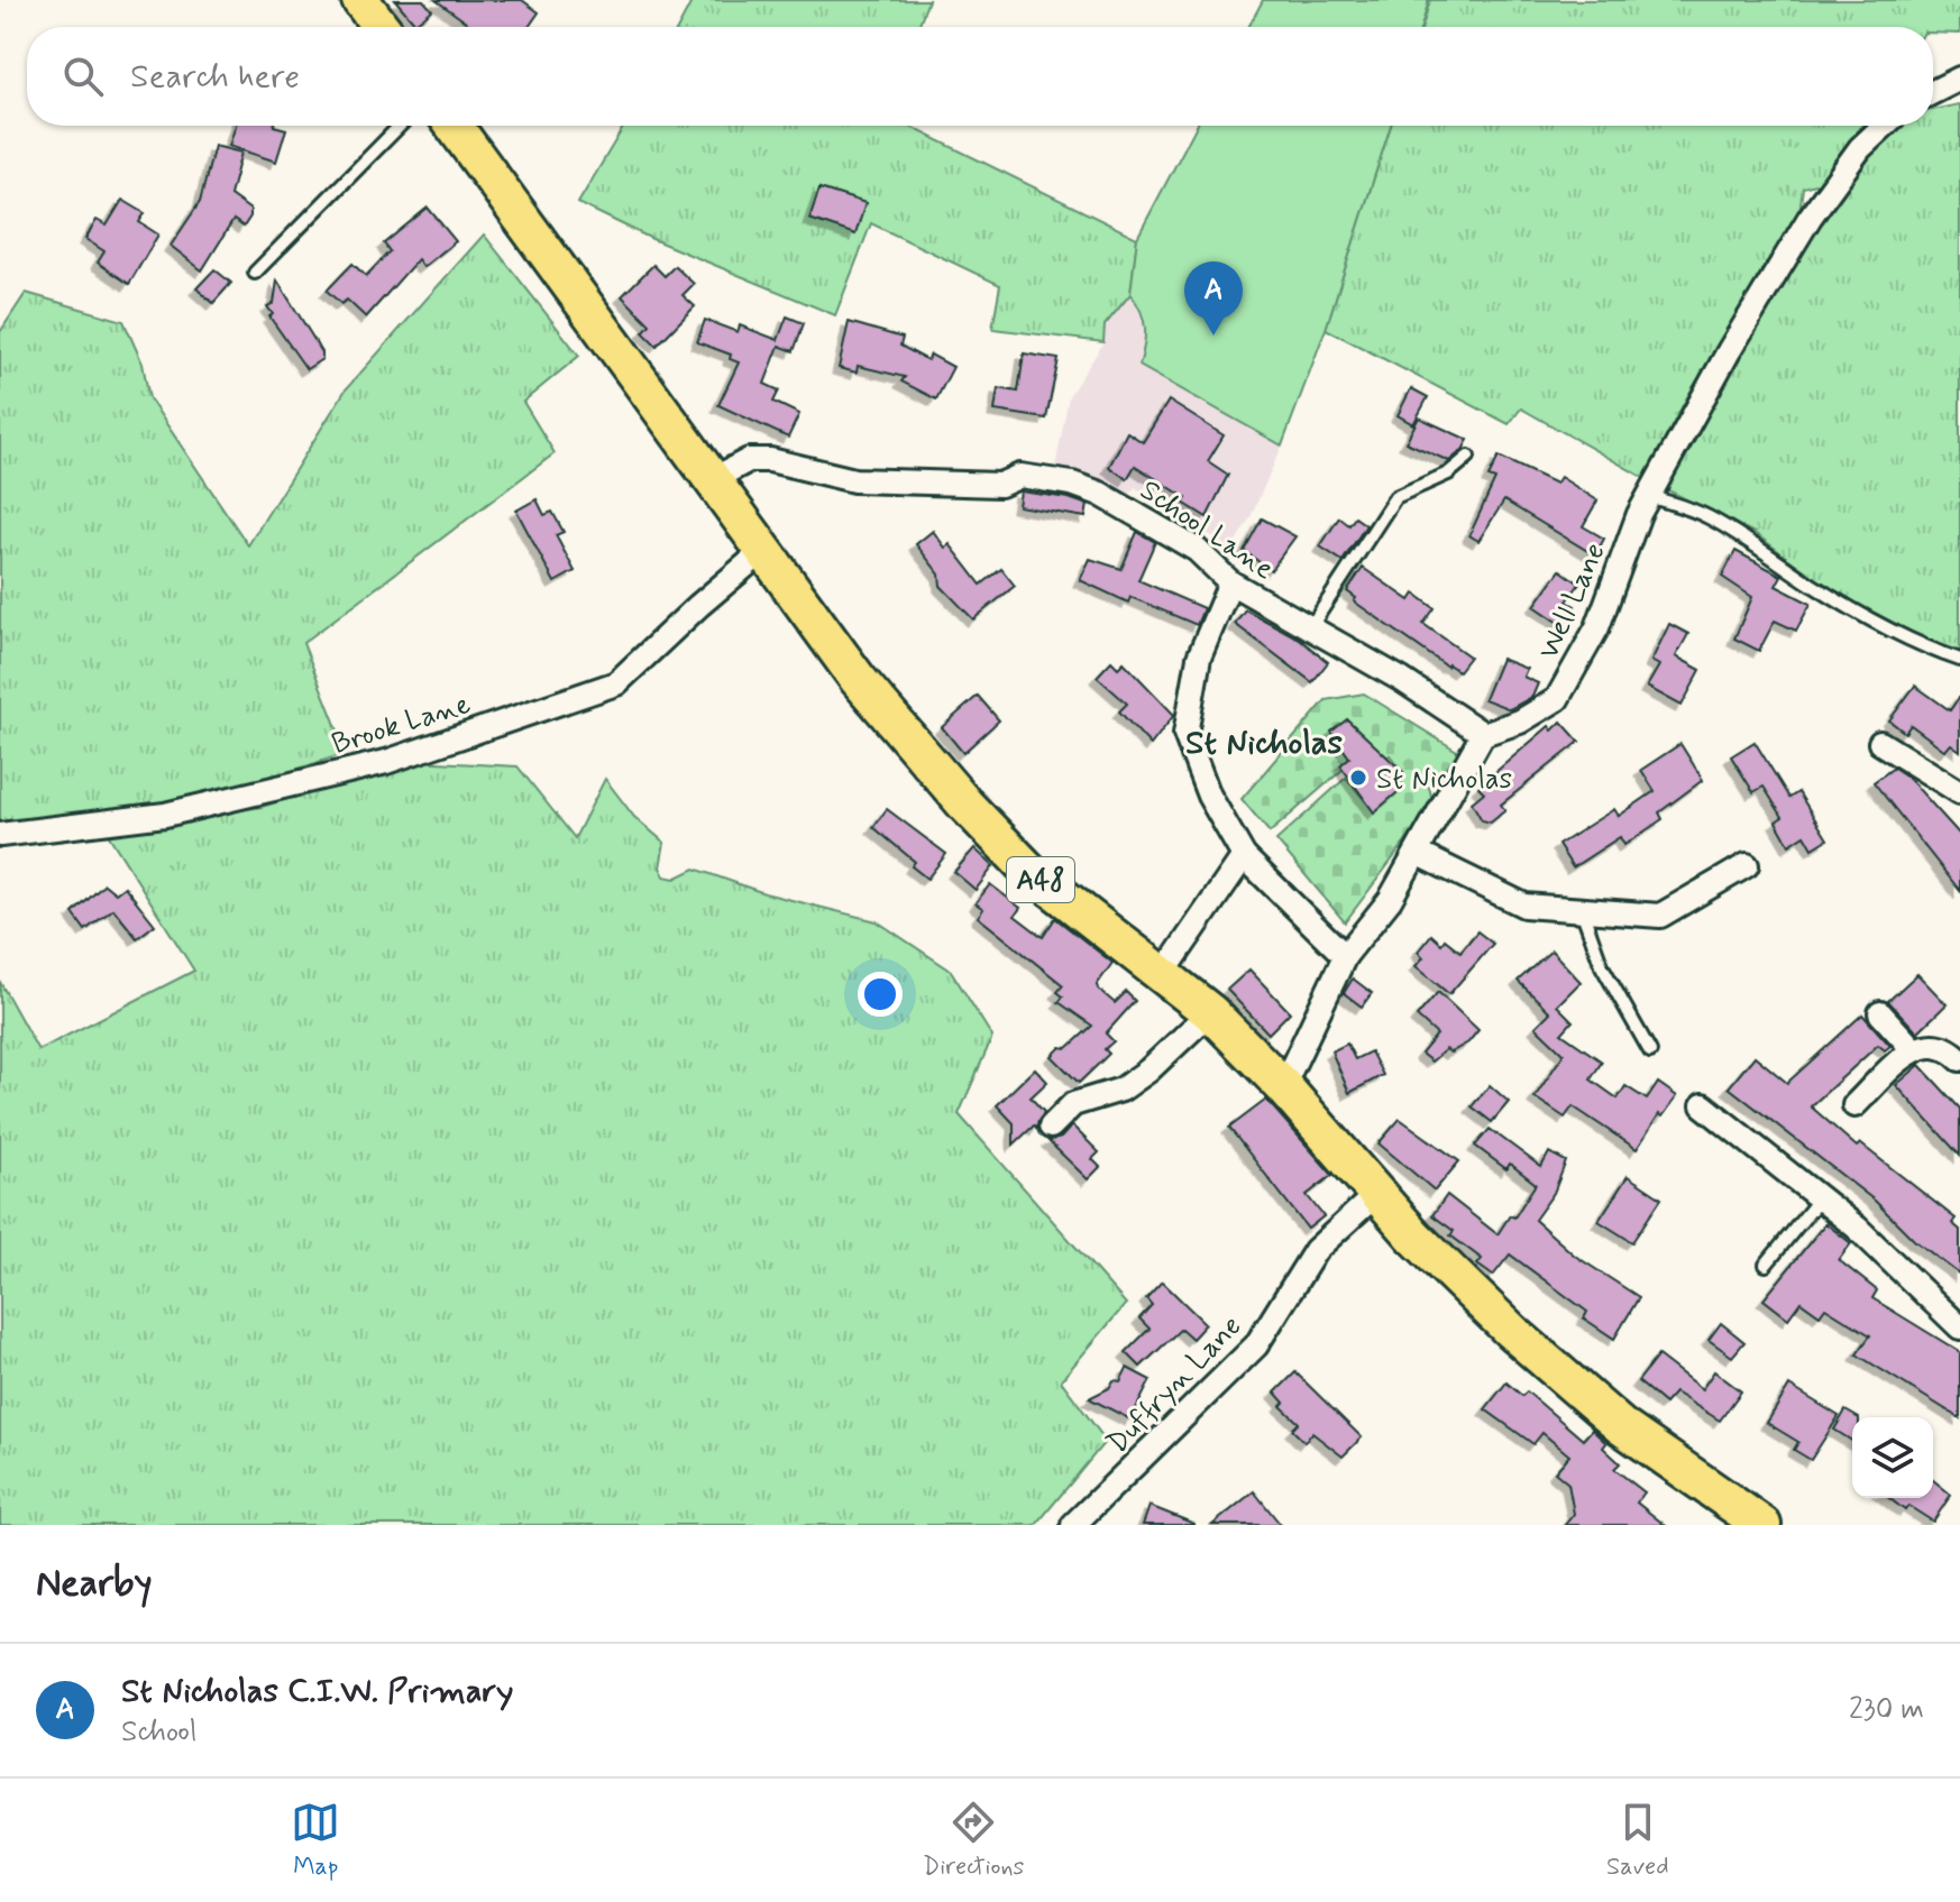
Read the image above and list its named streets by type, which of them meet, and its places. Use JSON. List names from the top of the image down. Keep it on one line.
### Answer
{"streets":{"main road":["A48"],"street":["School Lane","Well Lane","Brook Lane","Duffryn Lane"]},"crossings":[["School Lane","Well Lane"],["School Lane","A48"],["Brook Lane","A48"],["A48","Duffryn Lane"]],"districts":["St Nicholas"],"places":["St Nicholas"],"page":{"search":"Search here","pins":"A","heading":"Nearby","list":[{"mark":"A","name":"St Nicholas C.I.W. Primary","note":"School","value":"230 m"}],"nav":["Map","Directions","Saved"]}}
